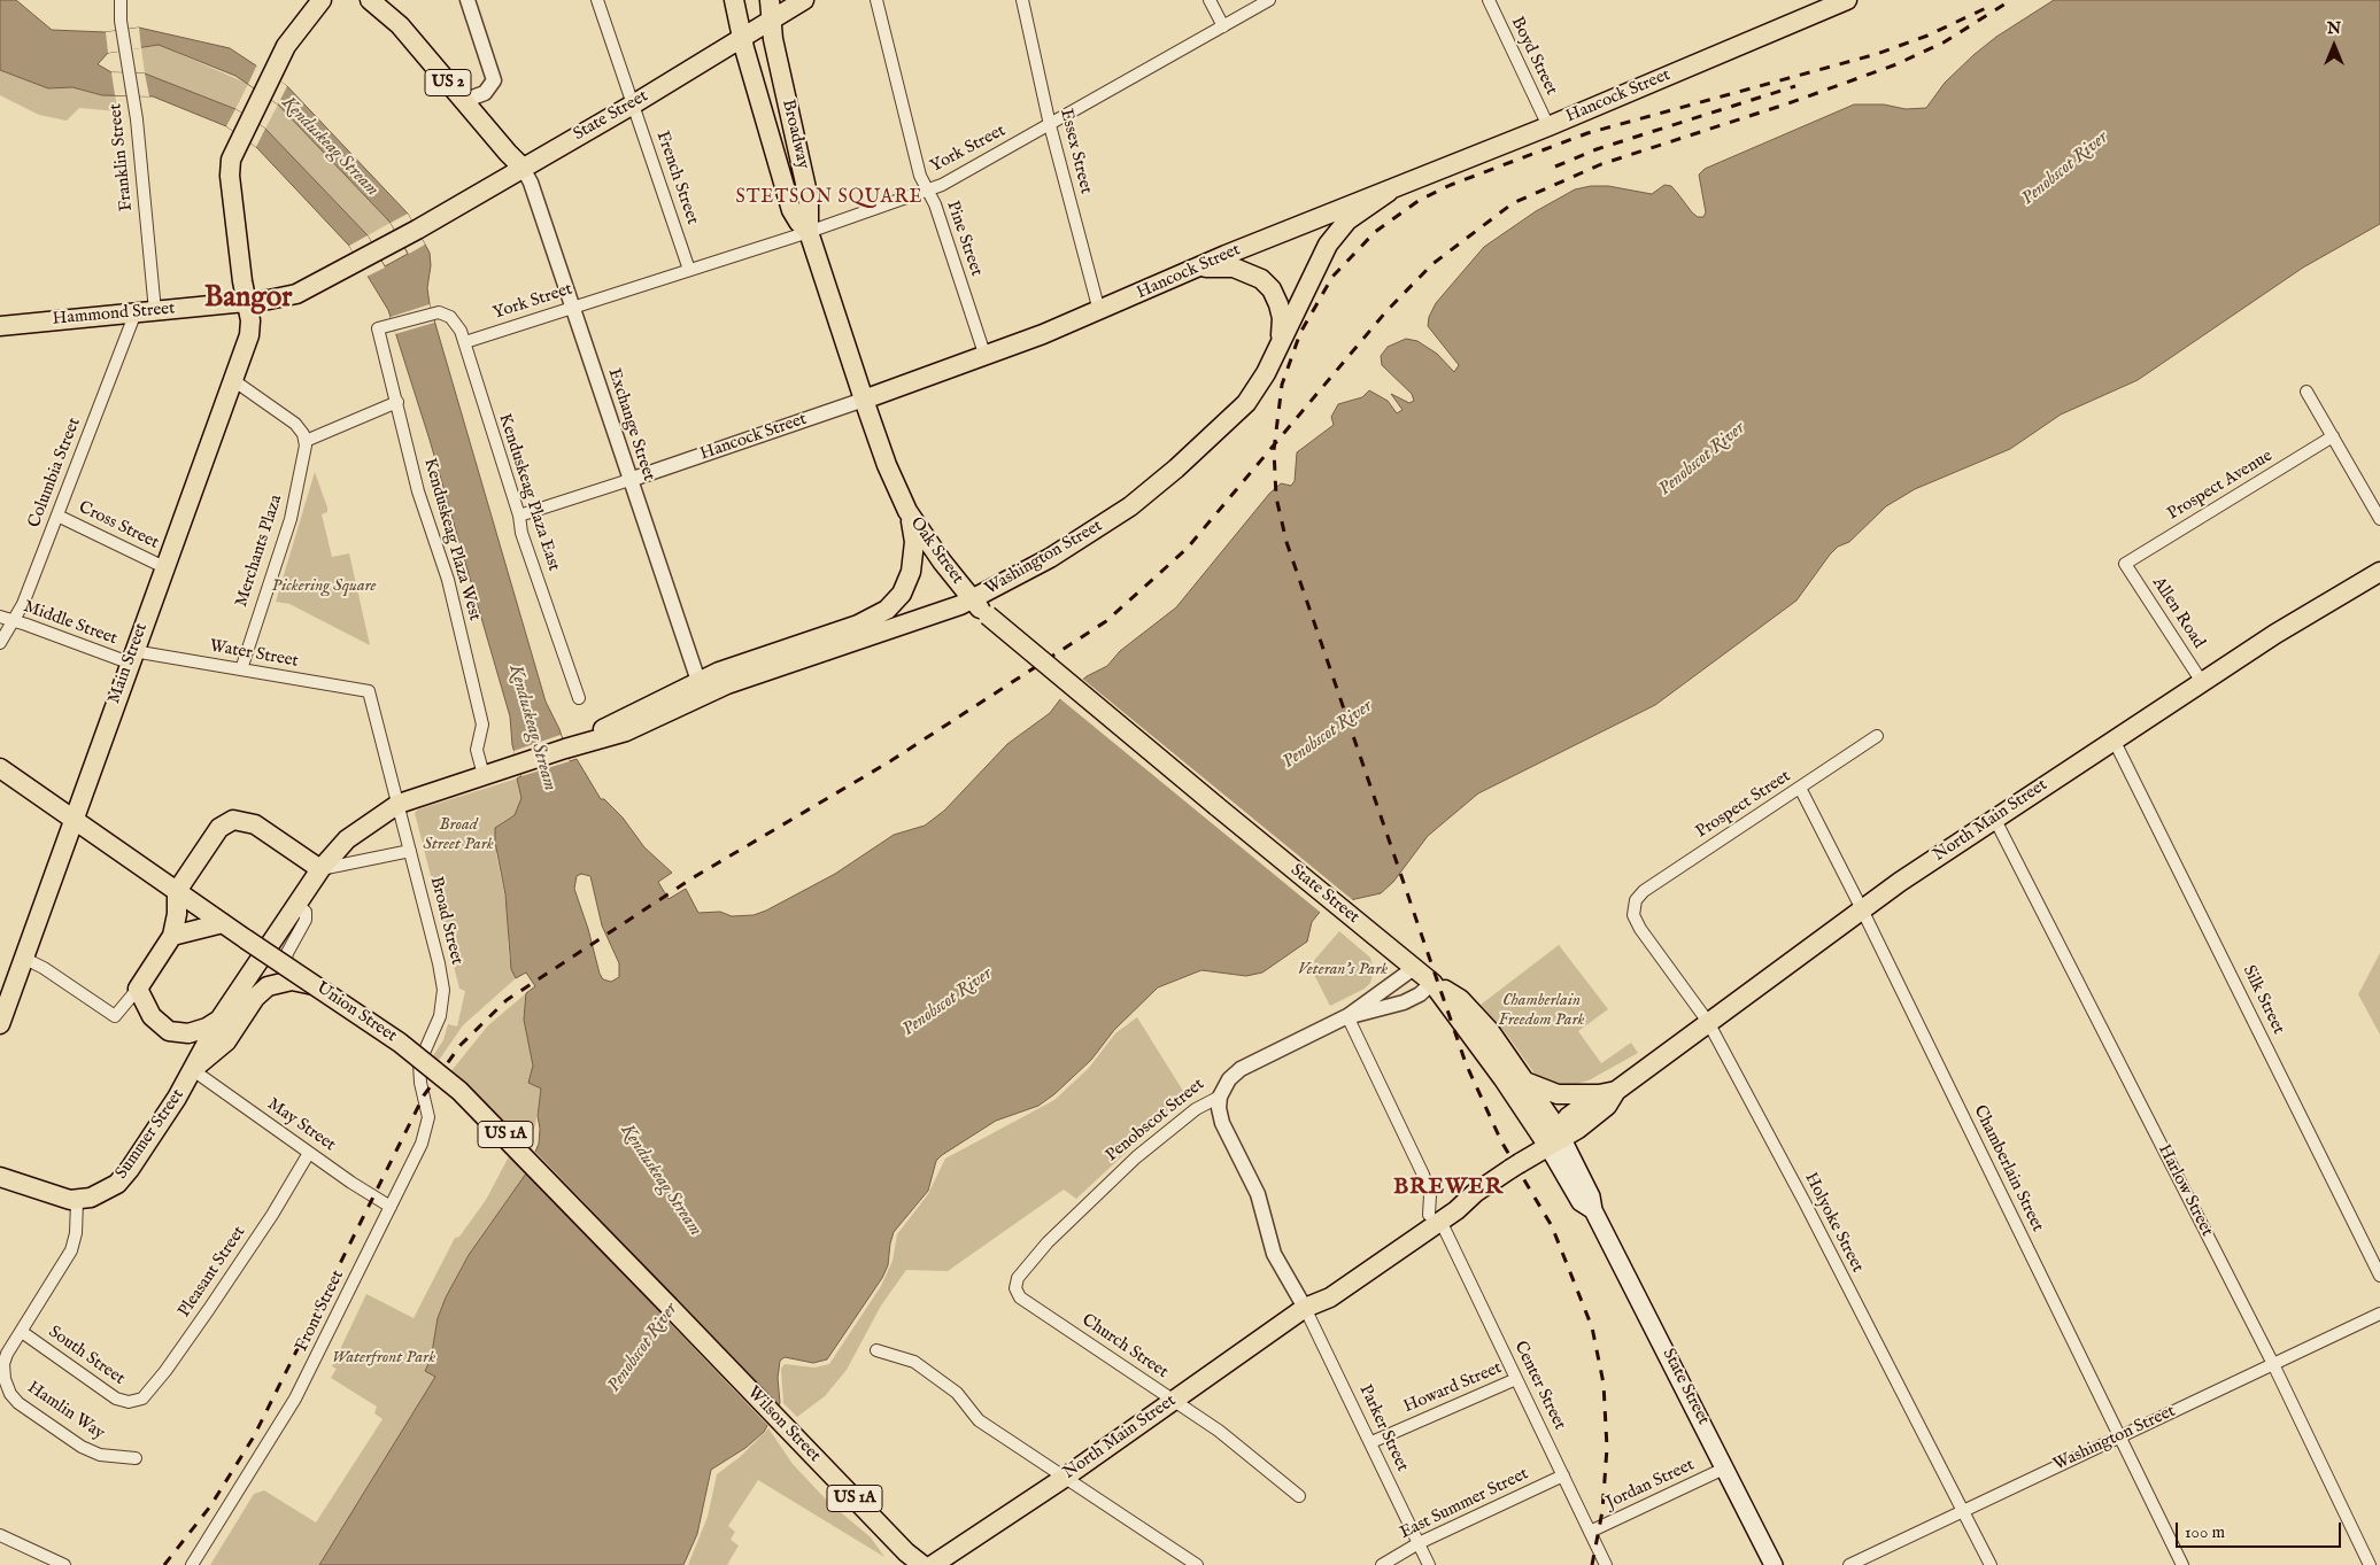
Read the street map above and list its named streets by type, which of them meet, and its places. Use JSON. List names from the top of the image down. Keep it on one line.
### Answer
{"streets":{"main road":["US 2","Hancock Street","State Street","Broadway","Hammond Street","Oak Street","Washington Street","Main Street","North Main Street","Union Street","Summer Street","US 1A","Wilson Street"],"street":["Boyd Street","York Street","Essex Street","Franklin Street","French Street","Pine Street","Exchange Street","Columbia Street","Prospect Avenue","Kenduskeag Plaza East","Cross Street","Kenduskeag Plaza West","Merchants Plaza","Allen Road","Middle Street","Water Street","Prospect Street","Broad Street","Silk Street","Penobscot Street","May Street","Chamberlain Street","Harlow Street","Holyoke Street","Pleasant Street","Front Street","Church Street","South Street","Center Street","Howard Street","Hamlin Way","Parker Street","Jordan Street","East Summer Street"]},"crossings":[["Boyd Street","Hancock Street"],["US 2","State Street"],["US 2","Exchange Street"],["Hancock Street","Essex Street"],["Hancock Street","Pine Street"],["Hancock Street","Exchange Street"],["Hancock Street","Kenduskeag Plaza East"],["Hancock Street","Oak Street"],["Hancock Street","Washington Street"],["State Street","Broadway"],["State Street","French Street"],["State Street","Hammond Street"],["State Street","Exchange Street"],["State Street","Oak Street"],["State Street","North Main Street"],["State Street","Jordan Street"],["Broadway","York Street"],["Broadway","Oak Street"],["York Street","Essex Street"],["York Street","French Street"],["York Street","Pine Street"],["York Street","Exchange Street"],["York Street","Kenduskeag Plaza East"],["York Street","Oak Street"],["Franklin Street","Hammond Street"],["Hammond Street","Columbia Street"],["Hammond Street","Main Street"],["Exchange Street","Washington Street"],["Columbia Street","Cross Street"],["Columbia Street","Middle Street"],["Prospect Avenue","Allen Road"],["Kenduskeag Plaza East","Kenduskeag Plaza West"],["Cross Street","Main Street"],["Kenduskeag Plaza West","Washington Street"],["Merchants Plaza","Water Street"],["Oak Street","Washington Street"],["Washington Street","Broad Street"],["Washington Street","US 1A"],["Washington Street","Chamberlain Street"],["Washington Street","Harlow Street"],["Washington Street","Holyoke Street"],["Allen Road","North Main Street"],["Middle Street","Water Street"],["Middle Street","Main Street"],["Water Street","Main Street"],["Water Street","Broad Street"],["Main Street","Union Street"],["Prospect Street","Chamberlain Street"],["Prospect Street","Holyoke Street"],["North Main Street","Silk Street"],["North Main Street","Chamberlain Street"],["North Main Street","Harlow Street"],["North Main Street","Holyoke Street"],["North Main Street","Church Street"],["North Main Street","Center Street"],["North Main Street","Parker Street"],["Broad Street","Front Street"],["Union Street","US 1A"],["Union Street","Wilson Street"],["Penobscot Street","Church Street"],["Penobscot Street","Center Street"],["May Street","Summer Street"],["May Street","US 1A"],["May Street","Pleasant Street"],["May Street","Front Street"],["Summer Street","US 1A"],["Pleasant Street","South Street"],["South Street","Hamlin Way"],["Center Street","Howard Street"],["Center Street","Jordan Street"],["Center Street","East Summer Street"],["Howard Street","Parker Street"],["Parker Street","East Summer Street"]],"districts":["STETSON SQUARE","Bangor","BREWER"],"water":["Kenduskeag Stream","Penobscot River"],"parks":["Pickering Square","Broad Street Park","Veteran's Park","Chamberlain Freedom Park","Waterfront Park"],"scale_bar":"100 m","north":"top"}
